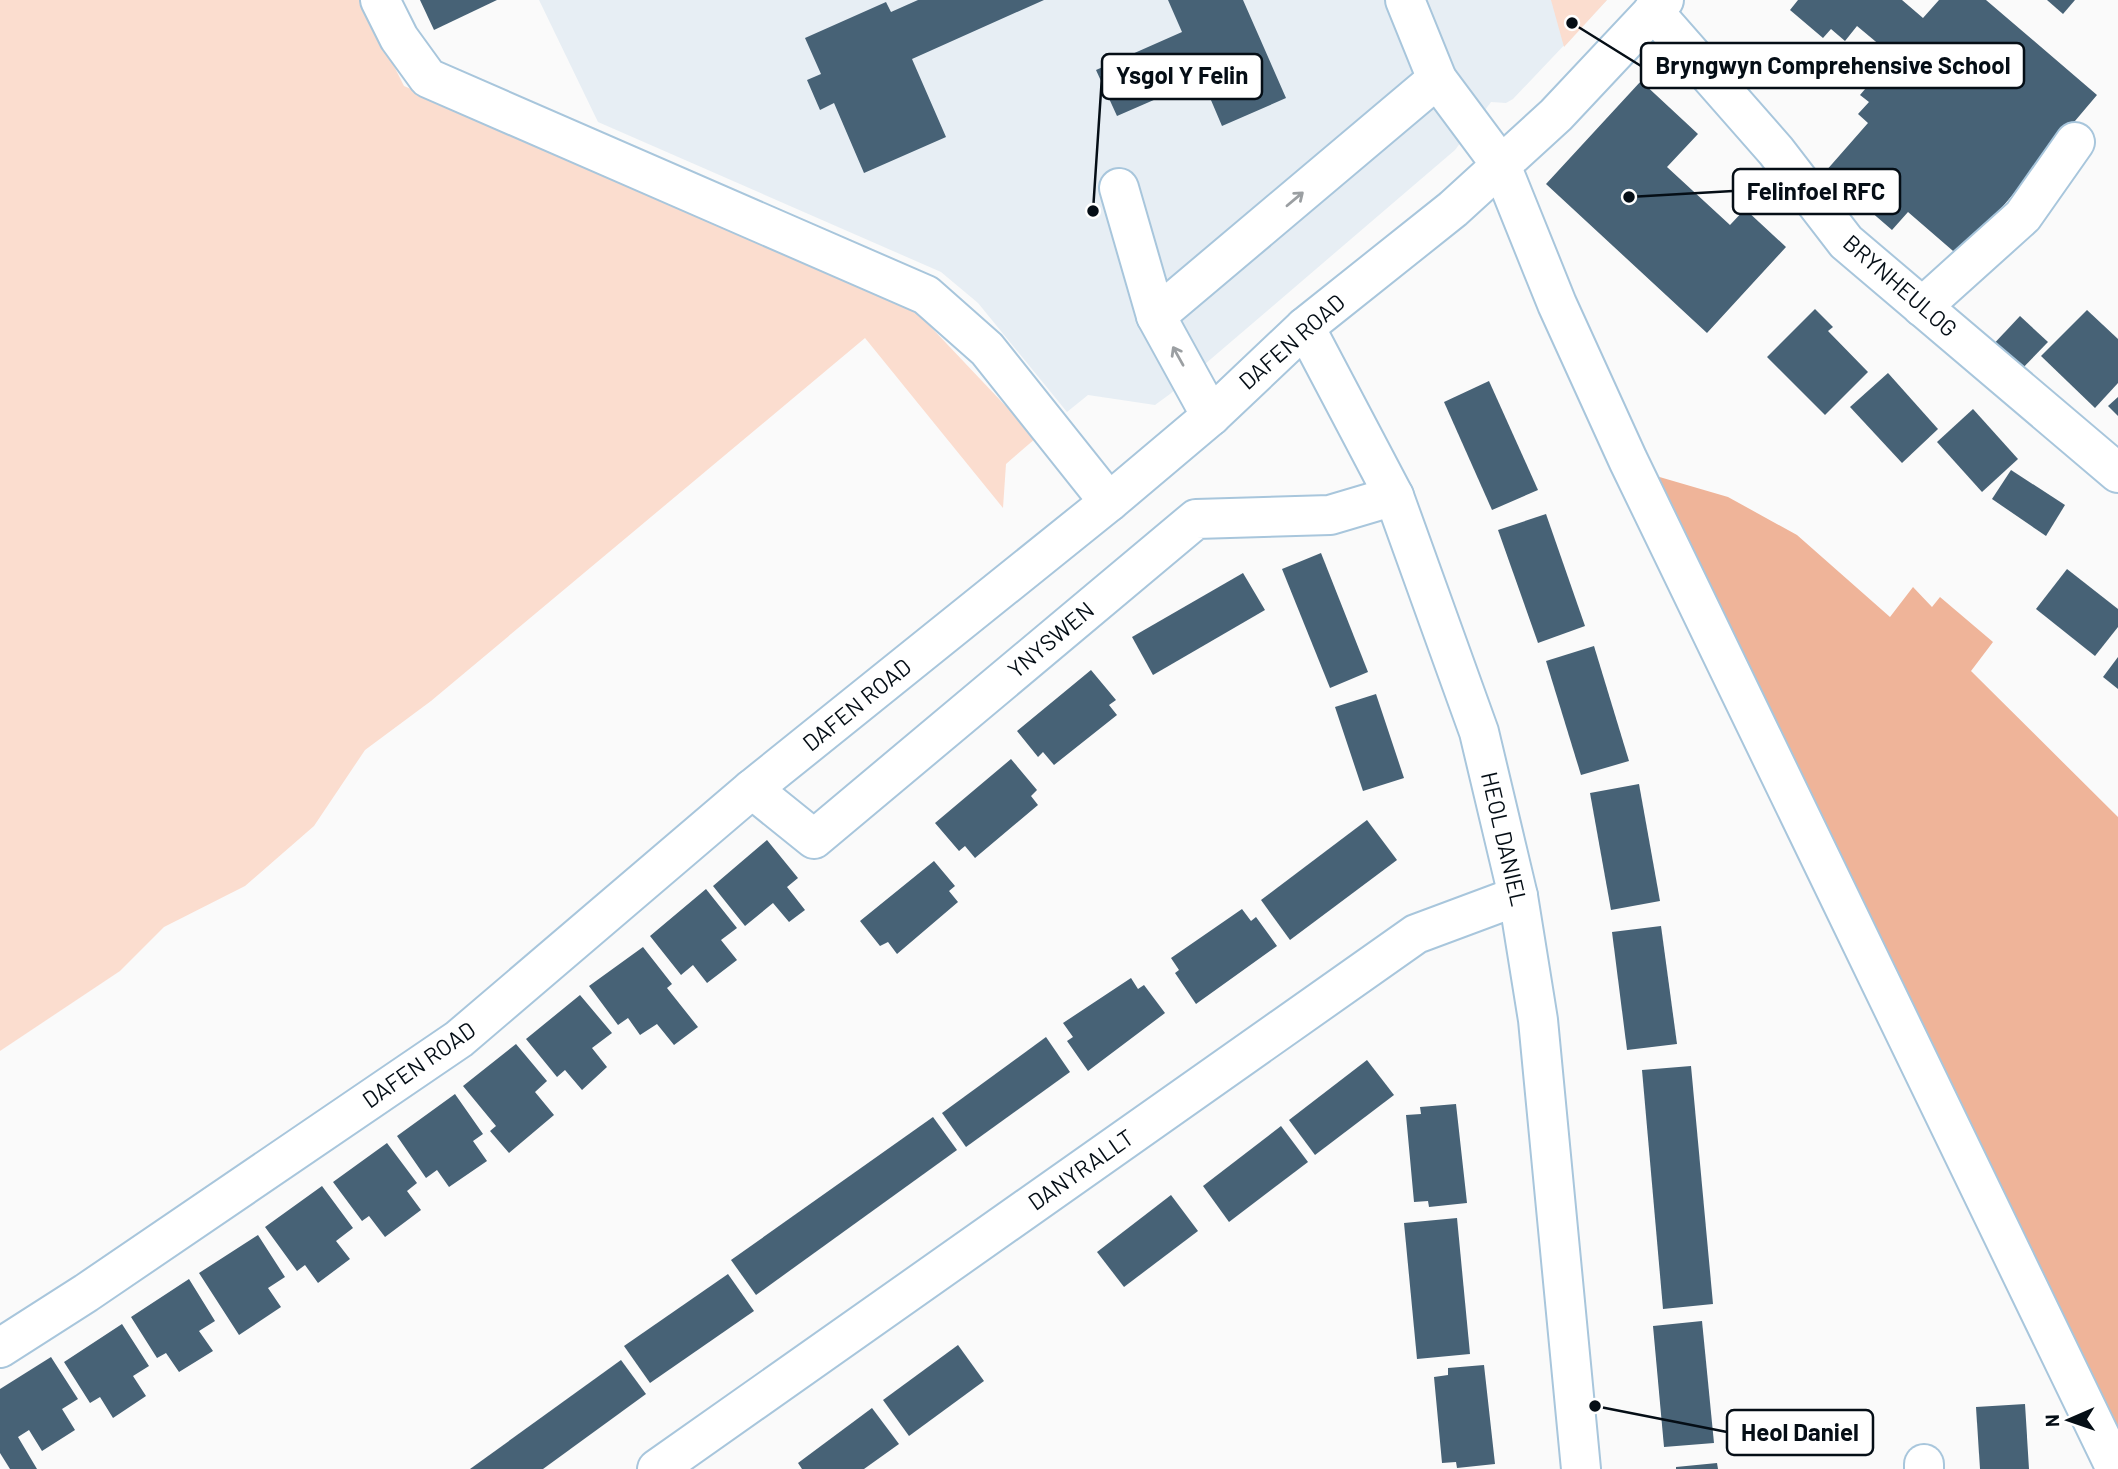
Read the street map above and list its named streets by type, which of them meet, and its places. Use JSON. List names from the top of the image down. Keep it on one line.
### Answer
{"streets":{"street":["BRYNHEULOG","DAFEN ROAD","YNYSWEN","HEOL DANIEL","DANYRALLT"]},"crossings":[["BRYNHEULOG","DAFEN ROAD"],["DAFEN ROAD","YNYSWEN"],["DAFEN ROAD","HEOL DANIEL"],["YNYSWEN","HEOL DANIEL"],["HEOL DANIEL","DANYRALLT"]],"places":["Bryngwyn Comprehensive School","Felinfoel RFC","Ysgol Y Felin","Heol Daniel"],"north":"left"}
